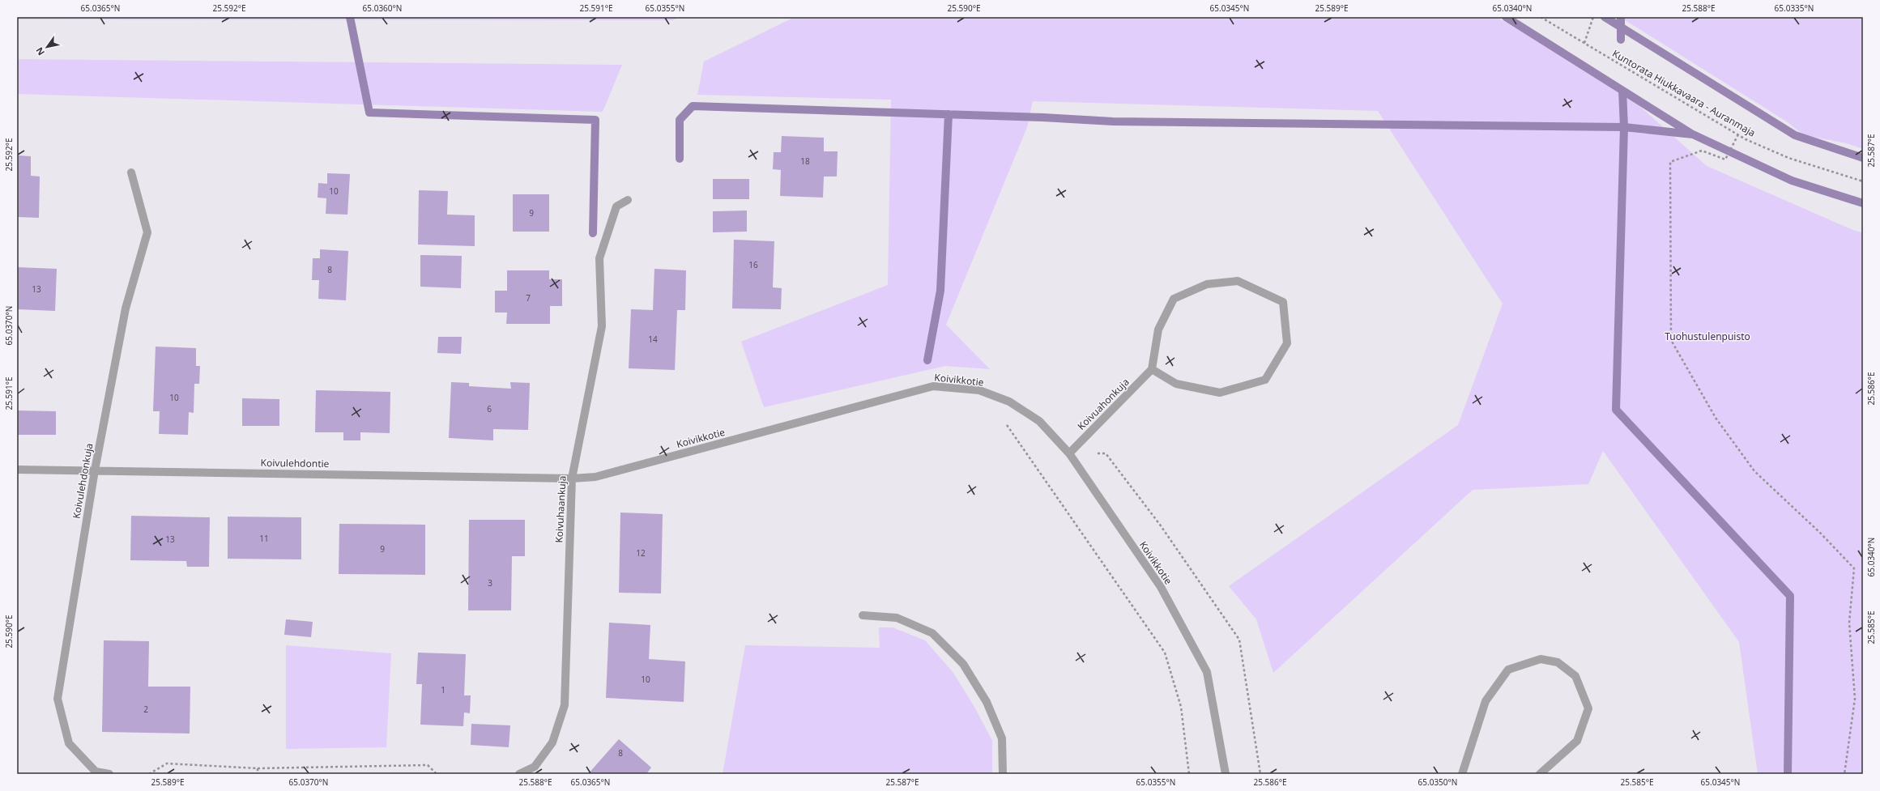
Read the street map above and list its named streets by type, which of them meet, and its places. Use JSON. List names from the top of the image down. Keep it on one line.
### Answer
{"streets":{"street":["Koivikkotie","Koivuahonkuja","Koivulehdontie","Koivulehdonkuja","Koivuhaankuja"],"path":["Kuntorata Hiukkavaara - Auranmaja"]},"crossings":[["Koivikkotie","Koivuahonkuja"],["Koivikkotie","Koivulehdontie"],["Koivikkotie","Koivuhaankuja"],["Koivulehdontie","Koivulehdonkuja"],["Koivulehdontie","Koivuhaankuja"]],"parks":["Tuohustulenpuisto"],"house_numbers":["18","10","9","16","8","13","7","14","10","6","11","13","9","12","3","10","1","2","8"],"north":"bottom left","coordinates":["65.0365°N","25.592°E","65.0360°N","25.591°E","65.0355°N","25.590°E","65.0345°N","25.589°E","65.0340°N","25.588°E","65.0335°N","25.587°E","65.0370°N","25.586°E","25.585°E","65.0350°N"]}
